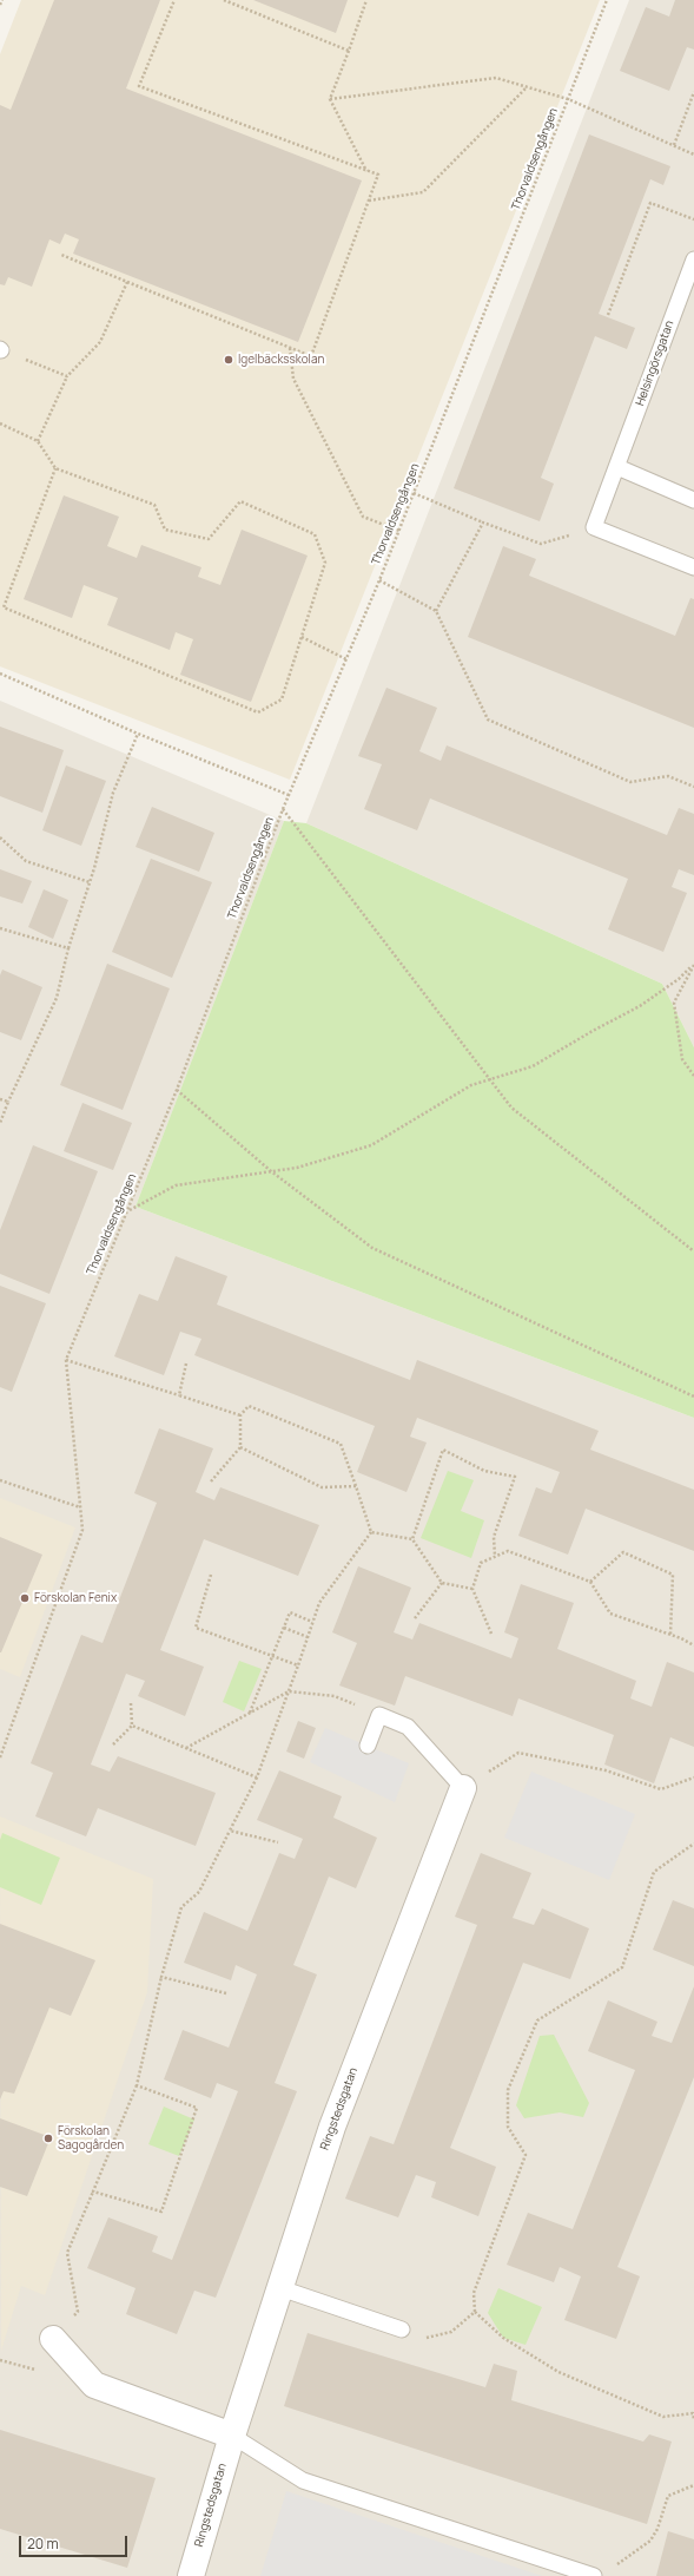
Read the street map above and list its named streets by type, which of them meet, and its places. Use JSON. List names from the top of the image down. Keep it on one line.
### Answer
{"streets":{"street":["Ringstedsgatan"],"lane":["Helsingörsgatan"],"path":["Thorvaldsengången"]},"places":["Igelbäcksskolan","Förskolan Fenix","Förskolan Sagogården"],"scale_bar":"20 m"}
